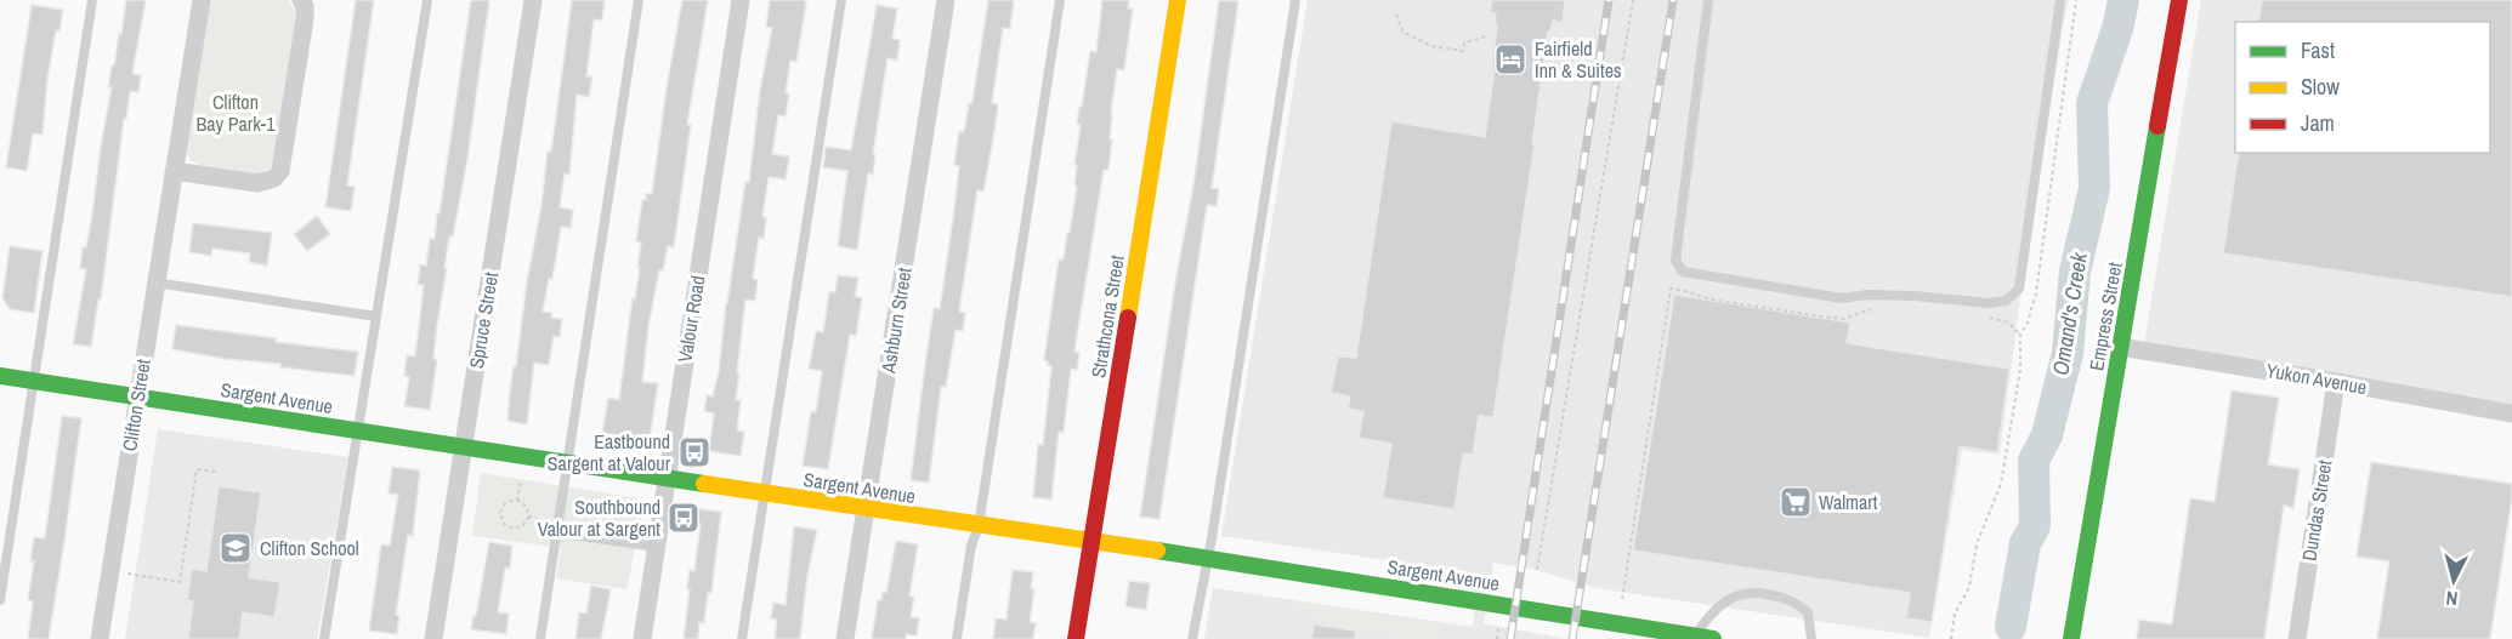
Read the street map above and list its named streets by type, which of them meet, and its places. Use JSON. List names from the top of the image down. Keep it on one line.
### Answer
{"streets":{"main road":["Strathcona Street","Empress Street","Sargent Avenue"],"street":["Valour Road","Spruce Street","Ashburn Street","Yukon Avenue","Clifton Street","Dundas Street"]},"crossings":[["Strathcona Street","Sargent Avenue"],["Empress Street","Yukon Avenue"],["Valour Road","Sargent Avenue"],["Spruce Street","Sargent Avenue"],["Ashburn Street","Sargent Avenue"],["Yukon Avenue","Dundas Street"],["Sargent Avenue","Clifton Street"]],"water":["Omand's Creek"],"parks":["Clifton Bay Park-1"],"places":{"hotel":["Fairfield Inn & Suites"],"bus stop":["Eastbound Sargent at Valour","Southbound Valour at Sargent"],"supermarket":["Walmart"],"school or university":["Clifton School"]},"legend":["Fast","Slow","Jam"],"north":"bottom"}
